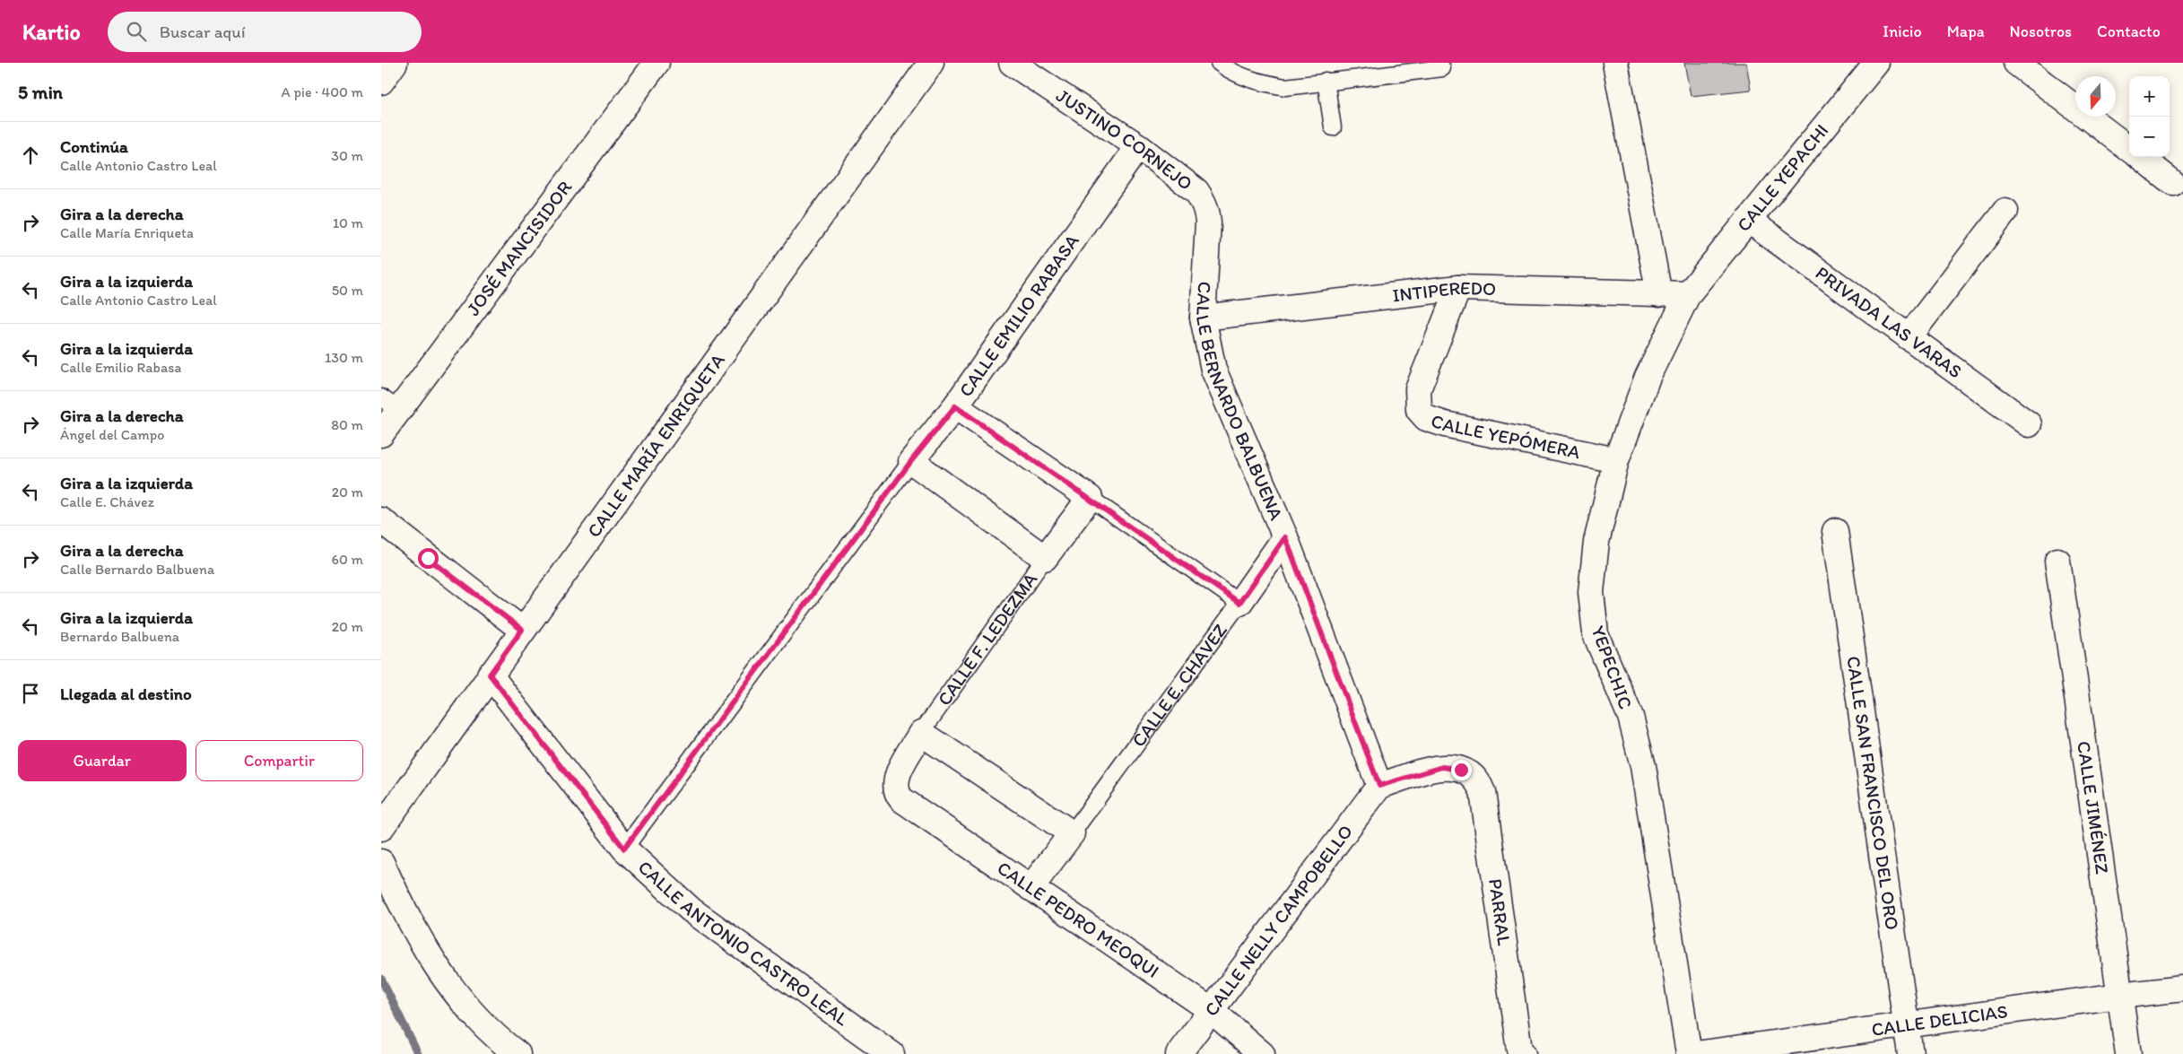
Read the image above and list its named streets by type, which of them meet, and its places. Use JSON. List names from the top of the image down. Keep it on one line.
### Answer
{"streets":{"street":["JUSTINO CORNEJO","CALLE YEPACHI","JOSÉ MANCISIDOR","INTIPEREDO","CALLE EMILIO RABASA","PRIVADA LAS VARAS","CALLE BERNARDO BALBUENA","CALLE YEPÓMERA","CALLE MARÍA ENRIQUETA","CALLE F. LEDEZMA","YEPECHIC","CALLE E. CHÁVEZ","CALLE SAN FRANCISCO DEL ORO","CALLE JIMÉNEZ","PARRAL","CALLE PEDRO MEOQUI","CALLE NELLY CAMPOBELLO","CALLE ANTONIO CASTRO LEAL","CALLE DELICIAS"]},"crossings":[["JUSTINO CORNEJO","CALLE EMILIO RABASA"],["JUSTINO CORNEJO","CALLE BERNARDO BALBUENA"],["CALLE YEPACHI","INTIPEREDO"],["CALLE YEPACHI","PRIVADA LAS VARAS"],["CALLE YEPACHI","YEPECHIC"],["INTIPEREDO","CALLE BERNARDO BALBUENA"],["INTIPEREDO","CALLE YEPÓMERA"],["INTIPEREDO","YEPECHIC"],["CALLE EMILIO RABASA","CALLE ANTONIO CASTRO LEAL"],["CALLE BERNARDO BALBUENA","CALLE E. CHÁVEZ"],["CALLE BERNARDO BALBUENA","PARRAL"],["CALLE BERNARDO BALBUENA","CALLE NELLY CAMPOBELLO"],["CALLE YEPÓMERA","YEPECHIC"],["CALLE MARÍA ENRIQUETA","CALLE ANTONIO CASTRO LEAL"],["CALLE F. LEDEZMA","CALLE PEDRO MEOQUI"],["CALLE E. CHÁVEZ","CALLE PEDRO MEOQUI"],["CALLE SAN FRANCISCO DEL ORO","CALLE DELICIAS"],["CALLE JIMÉNEZ","CALLE DELICIAS"],["PARRAL","CALLE NELLY CAMPOBELLO"],["CALLE PEDRO MEOQUI","CALLE NELLY CAMPOBELLO"]],"north":"bottom","page":{"header":"Kartio","search":"Buscar aquí","nav":["Inicio","Mapa","Nosotros","Contacto"],"heading":["5 min","A pie · 400 m"],"map_buttons":["+","−"],"list":[["Continúa","Calle Antonio Castro Leal","30 m"],["Gira a la derecha","Calle María Enriqueta","10 m"],["Gira a la izquierda","Calle Antonio Castro Leal","50 m"],["Gira a la izquierda","Calle Emilio Rabasa","130 m"],["Gira a la derecha","Ángel del Campo","80 m"],["Gira a la izquierda","Calle E. Chávez","20 m"],["Gira a la derecha","Calle Bernardo Balbuena","60 m"],["Gira a la izquierda","Bernardo Balbuena","20 m"],"Llegada al destino"],"buttons":["Guardar","Compartir"]}}
